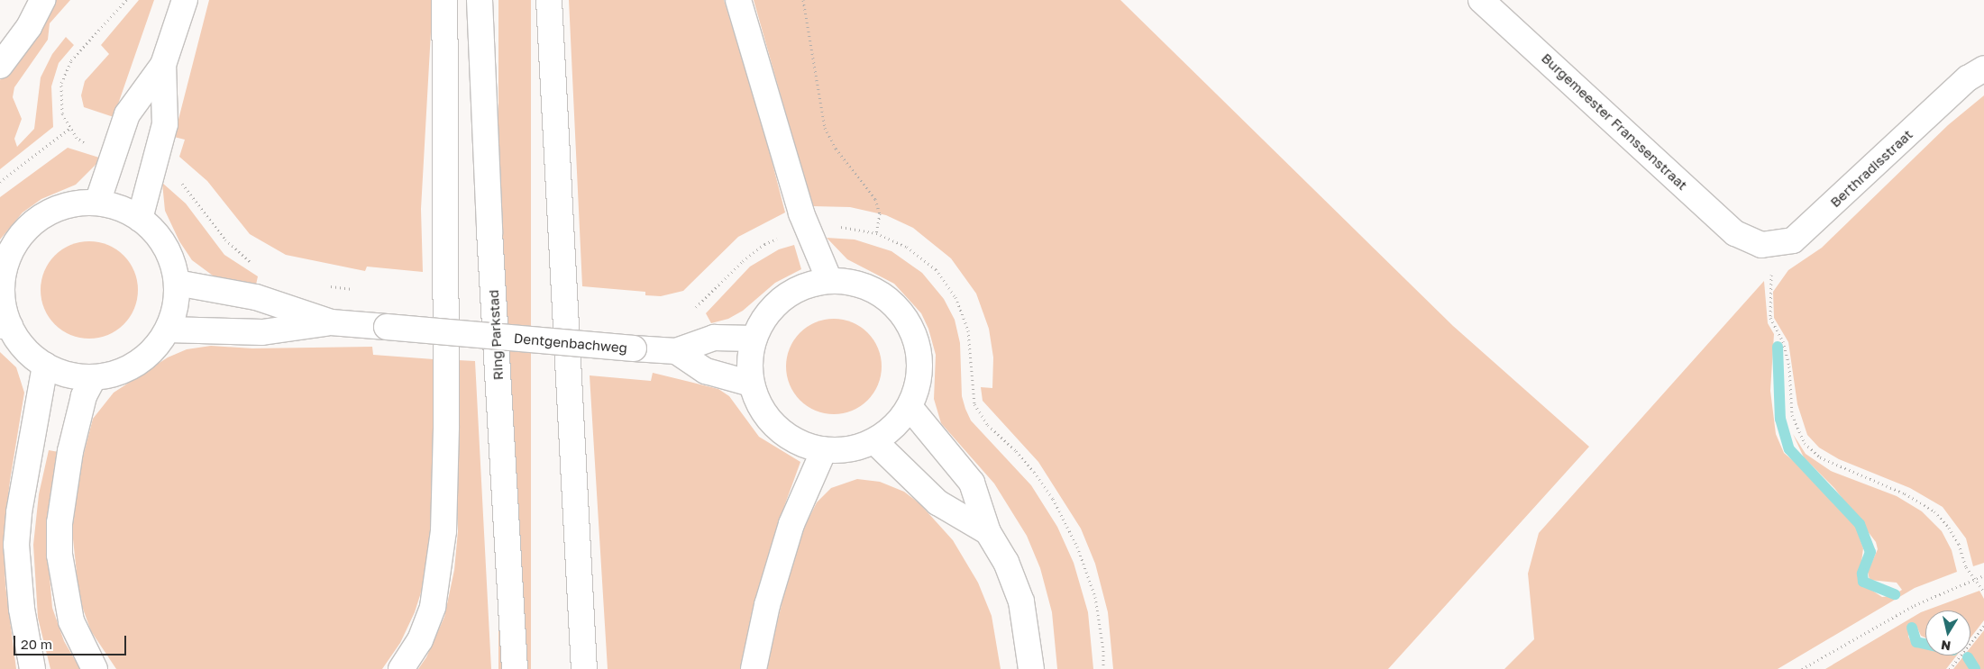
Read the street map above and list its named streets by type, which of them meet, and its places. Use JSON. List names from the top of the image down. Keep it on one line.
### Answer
{"streets":{"main road":["Burgemeester Franssenstraat","Berthradisstraat","Ring Parkstad","Dentgenbachweg"]},"crossings":[["Burgemeester Franssenstraat","Berthradisstraat"]],"scale_bar":"20 m","north":"bottom"}
